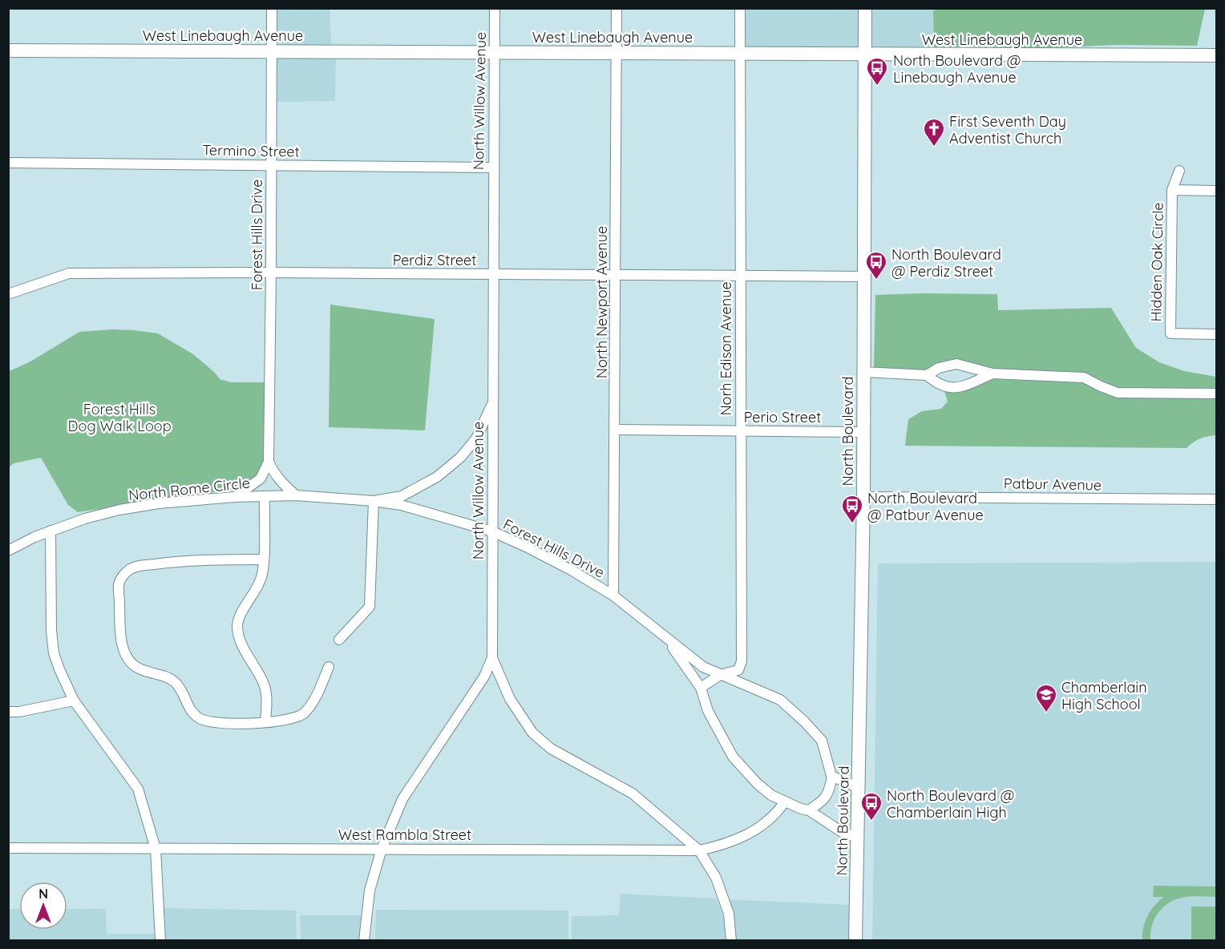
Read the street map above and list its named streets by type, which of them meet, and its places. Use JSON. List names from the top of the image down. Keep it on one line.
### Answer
{"streets":{"street":["West Linebaugh Avenue","North Willow Avenue","Termino Street","Forest Hills Drive","Perdiz Street","Hidden Oak Circle","North Newport Avenue","Norh Edison Avenue","Perio Street","North Boulevard","Patbur Avenue","North Rome Circle","West Rambla Street"]},"crossings":[["West Linebaugh Avenue","North Willow Avenue"],["West Linebaugh Avenue","Forest Hills Drive"],["West Linebaugh Avenue","North Newport Avenue"],["West Linebaugh Avenue","Norh Edison Avenue"],["West Linebaugh Avenue","North Boulevard"],["North Willow Avenue","Termino Street"],["North Willow Avenue","Forest Hills Drive"],["North Willow Avenue","Perdiz Street"],["North Willow Avenue","West Rambla Street"],["Termino Street","Forest Hills Drive"],["Forest Hills Drive","Perdiz Street"],["Forest Hills Drive","North Newport Avenue"],["Forest Hills Drive","Norh Edison Avenue"],["Forest Hills Drive","North Rome Circle"],["Perdiz Street","North Newport Avenue"],["Perdiz Street","Norh Edison Avenue"],["Perdiz Street","North Boulevard"],["North Newport Avenue","Perio Street"],["Norh Edison Avenue","Perio Street"],["Perio Street","North Boulevard"],["North Boulevard","Patbur Avenue"]],"parks":["Forest Hills Dog Walk Loop"],"places":{"bus stop":["North Boulevard @ Linebaugh Avenue","North Boulevard @ Perdiz Street","North Boulevard @ Patbur Avenue","North Boulevard @ Chamberlain High"],"church":["First Seventh Day Adventist Church"],"school or university":["Chamberlain High School"]},"north":"top"}
